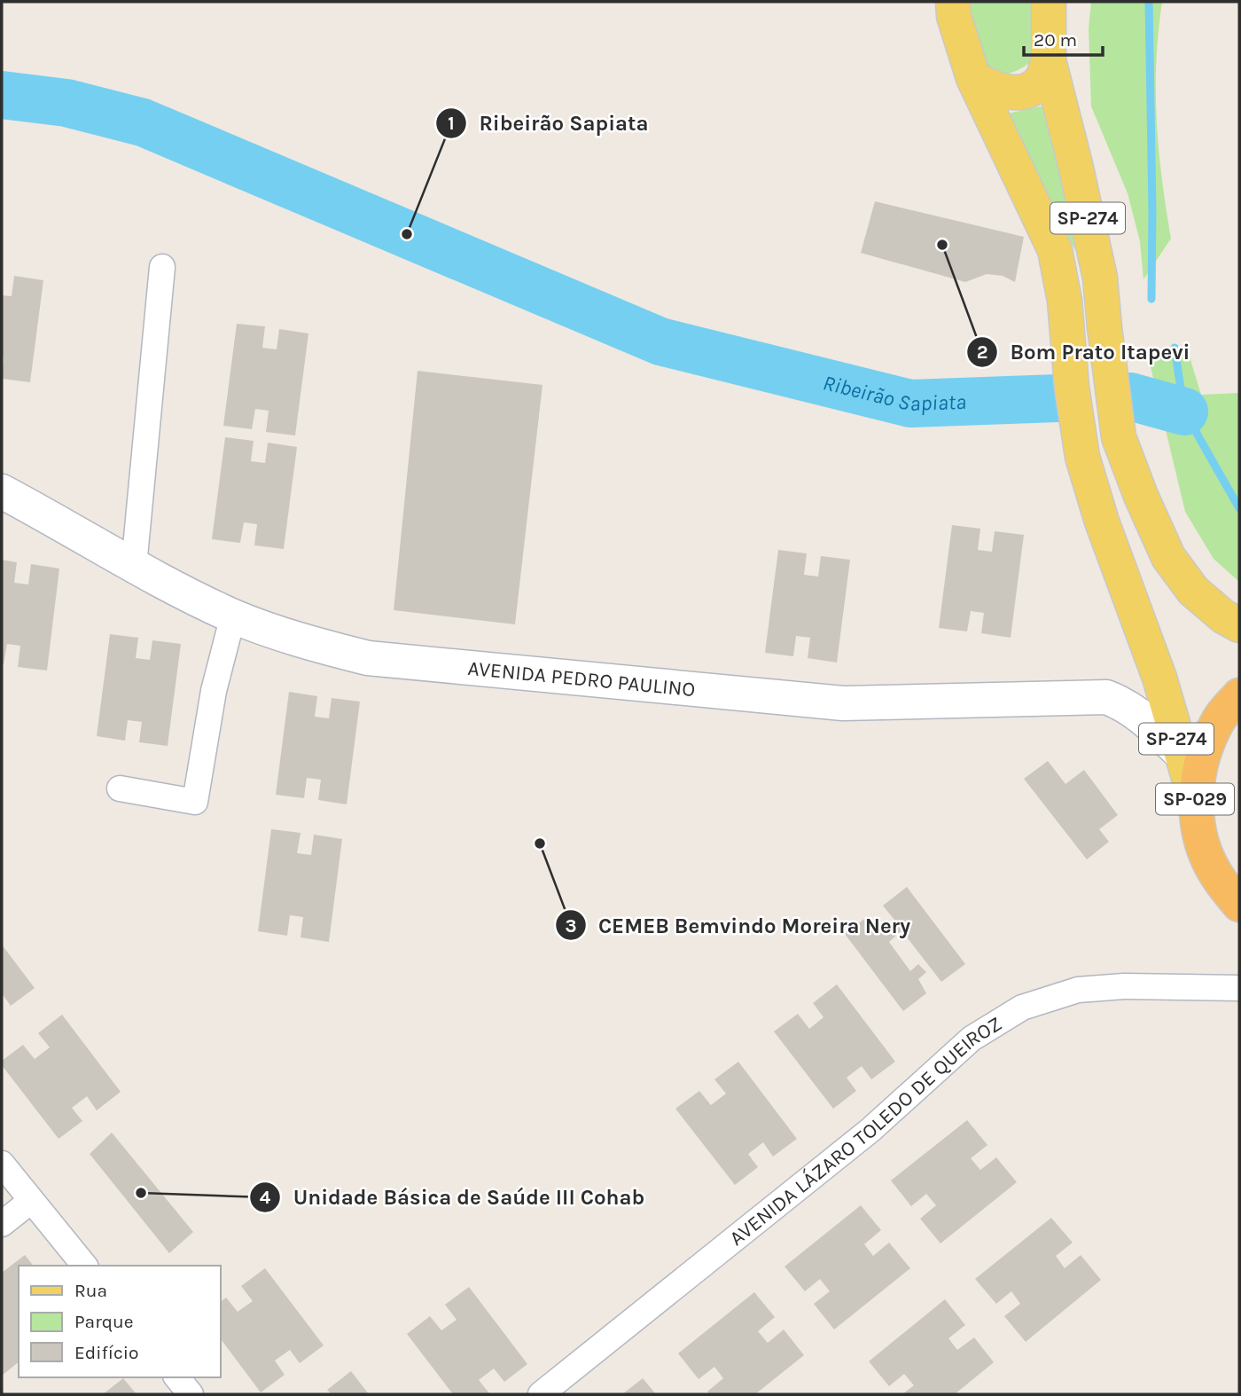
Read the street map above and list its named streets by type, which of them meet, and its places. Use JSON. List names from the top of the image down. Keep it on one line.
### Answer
{"streets":{"highway":["SP-029"],"main road":["SP-274","AVENIDA PEDRO PAULINO"],"street":["AVENIDA LÁZARO TOLEDO DE QUEIROZ"]},"crossings":[["SP-274","AVENIDA PEDRO PAULINO"],["SP-274","SP-029"]],"water":["Ribeirão Sapiata"],"places":["Ribeirão Sapiata","Bom Prato Itapevi","CEMEB Bemvindo Moreira Nery","Unidade Básica de Saúde III Cohab"],"legend":["Rua","Parque","Edifício"],"scale_bar":"20 m"}
